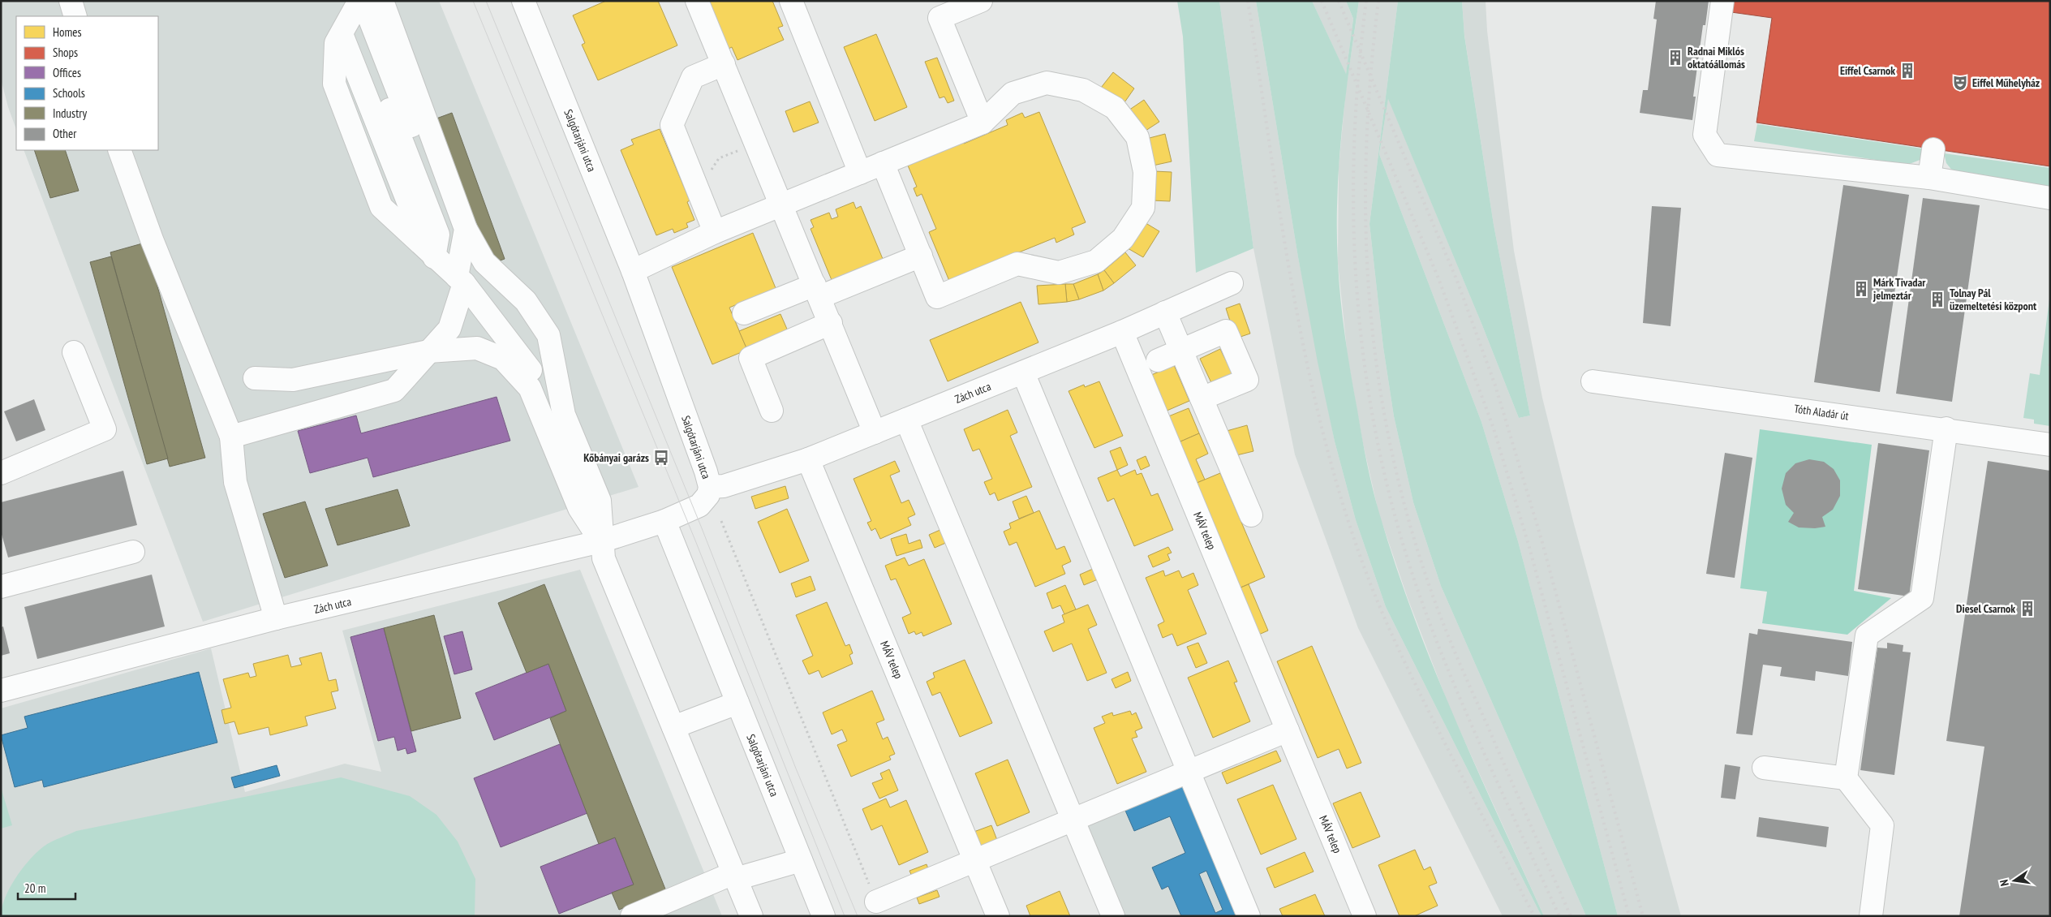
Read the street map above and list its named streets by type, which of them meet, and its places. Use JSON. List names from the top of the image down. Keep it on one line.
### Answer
{"streets":{"street":["Salgótarjáni utca","Zách utca","Tóth Aladár út","MÁV telep"]},"crossings":[["Salgótarjáni utca","Zách utca"],["Zách utca","MÁV telep"]],"places":{"building":["Radnai Miklós oktatóállomás","Eiffel Csarnok","Márk Tivadar jelmeztár","Tolnay Pál üzemeltetési központ","Diesel Csarnok"],"theatre":["Eiffel Műhelyház"],"bus stop":["Kőbányai garázs"]},"legend":["Homes","Shops","Offices","Schools","Industry","Other"],"scale_bar":"20 m","north":"left"}
